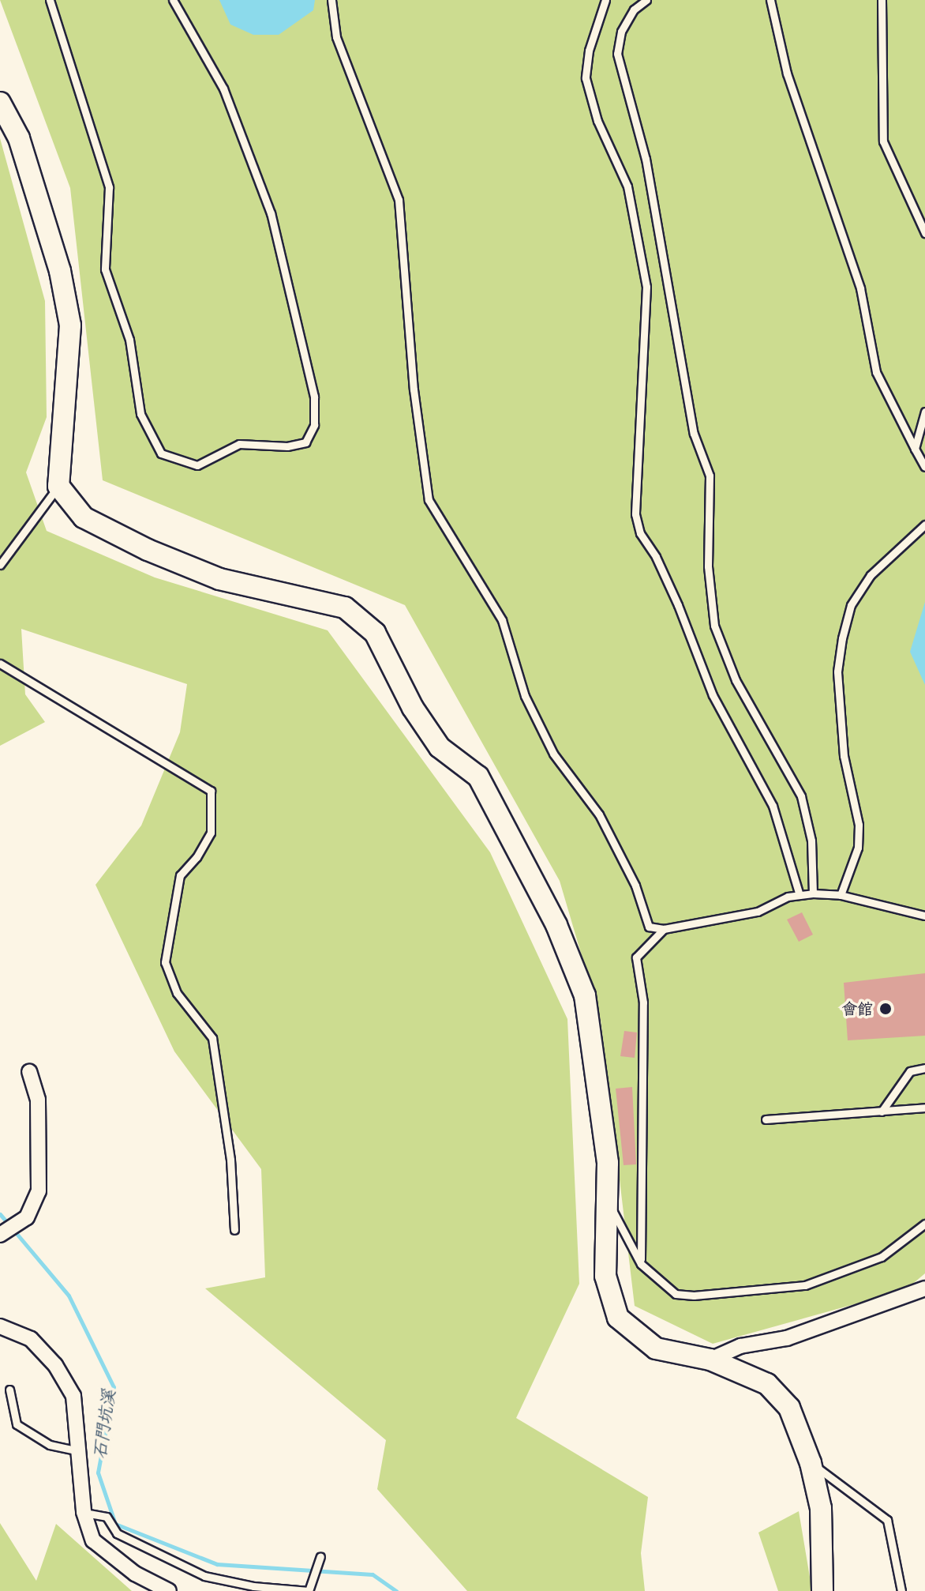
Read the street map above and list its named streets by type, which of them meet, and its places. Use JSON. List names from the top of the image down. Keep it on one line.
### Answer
{"water":["石門坑溪"],"places":["會館"]}
